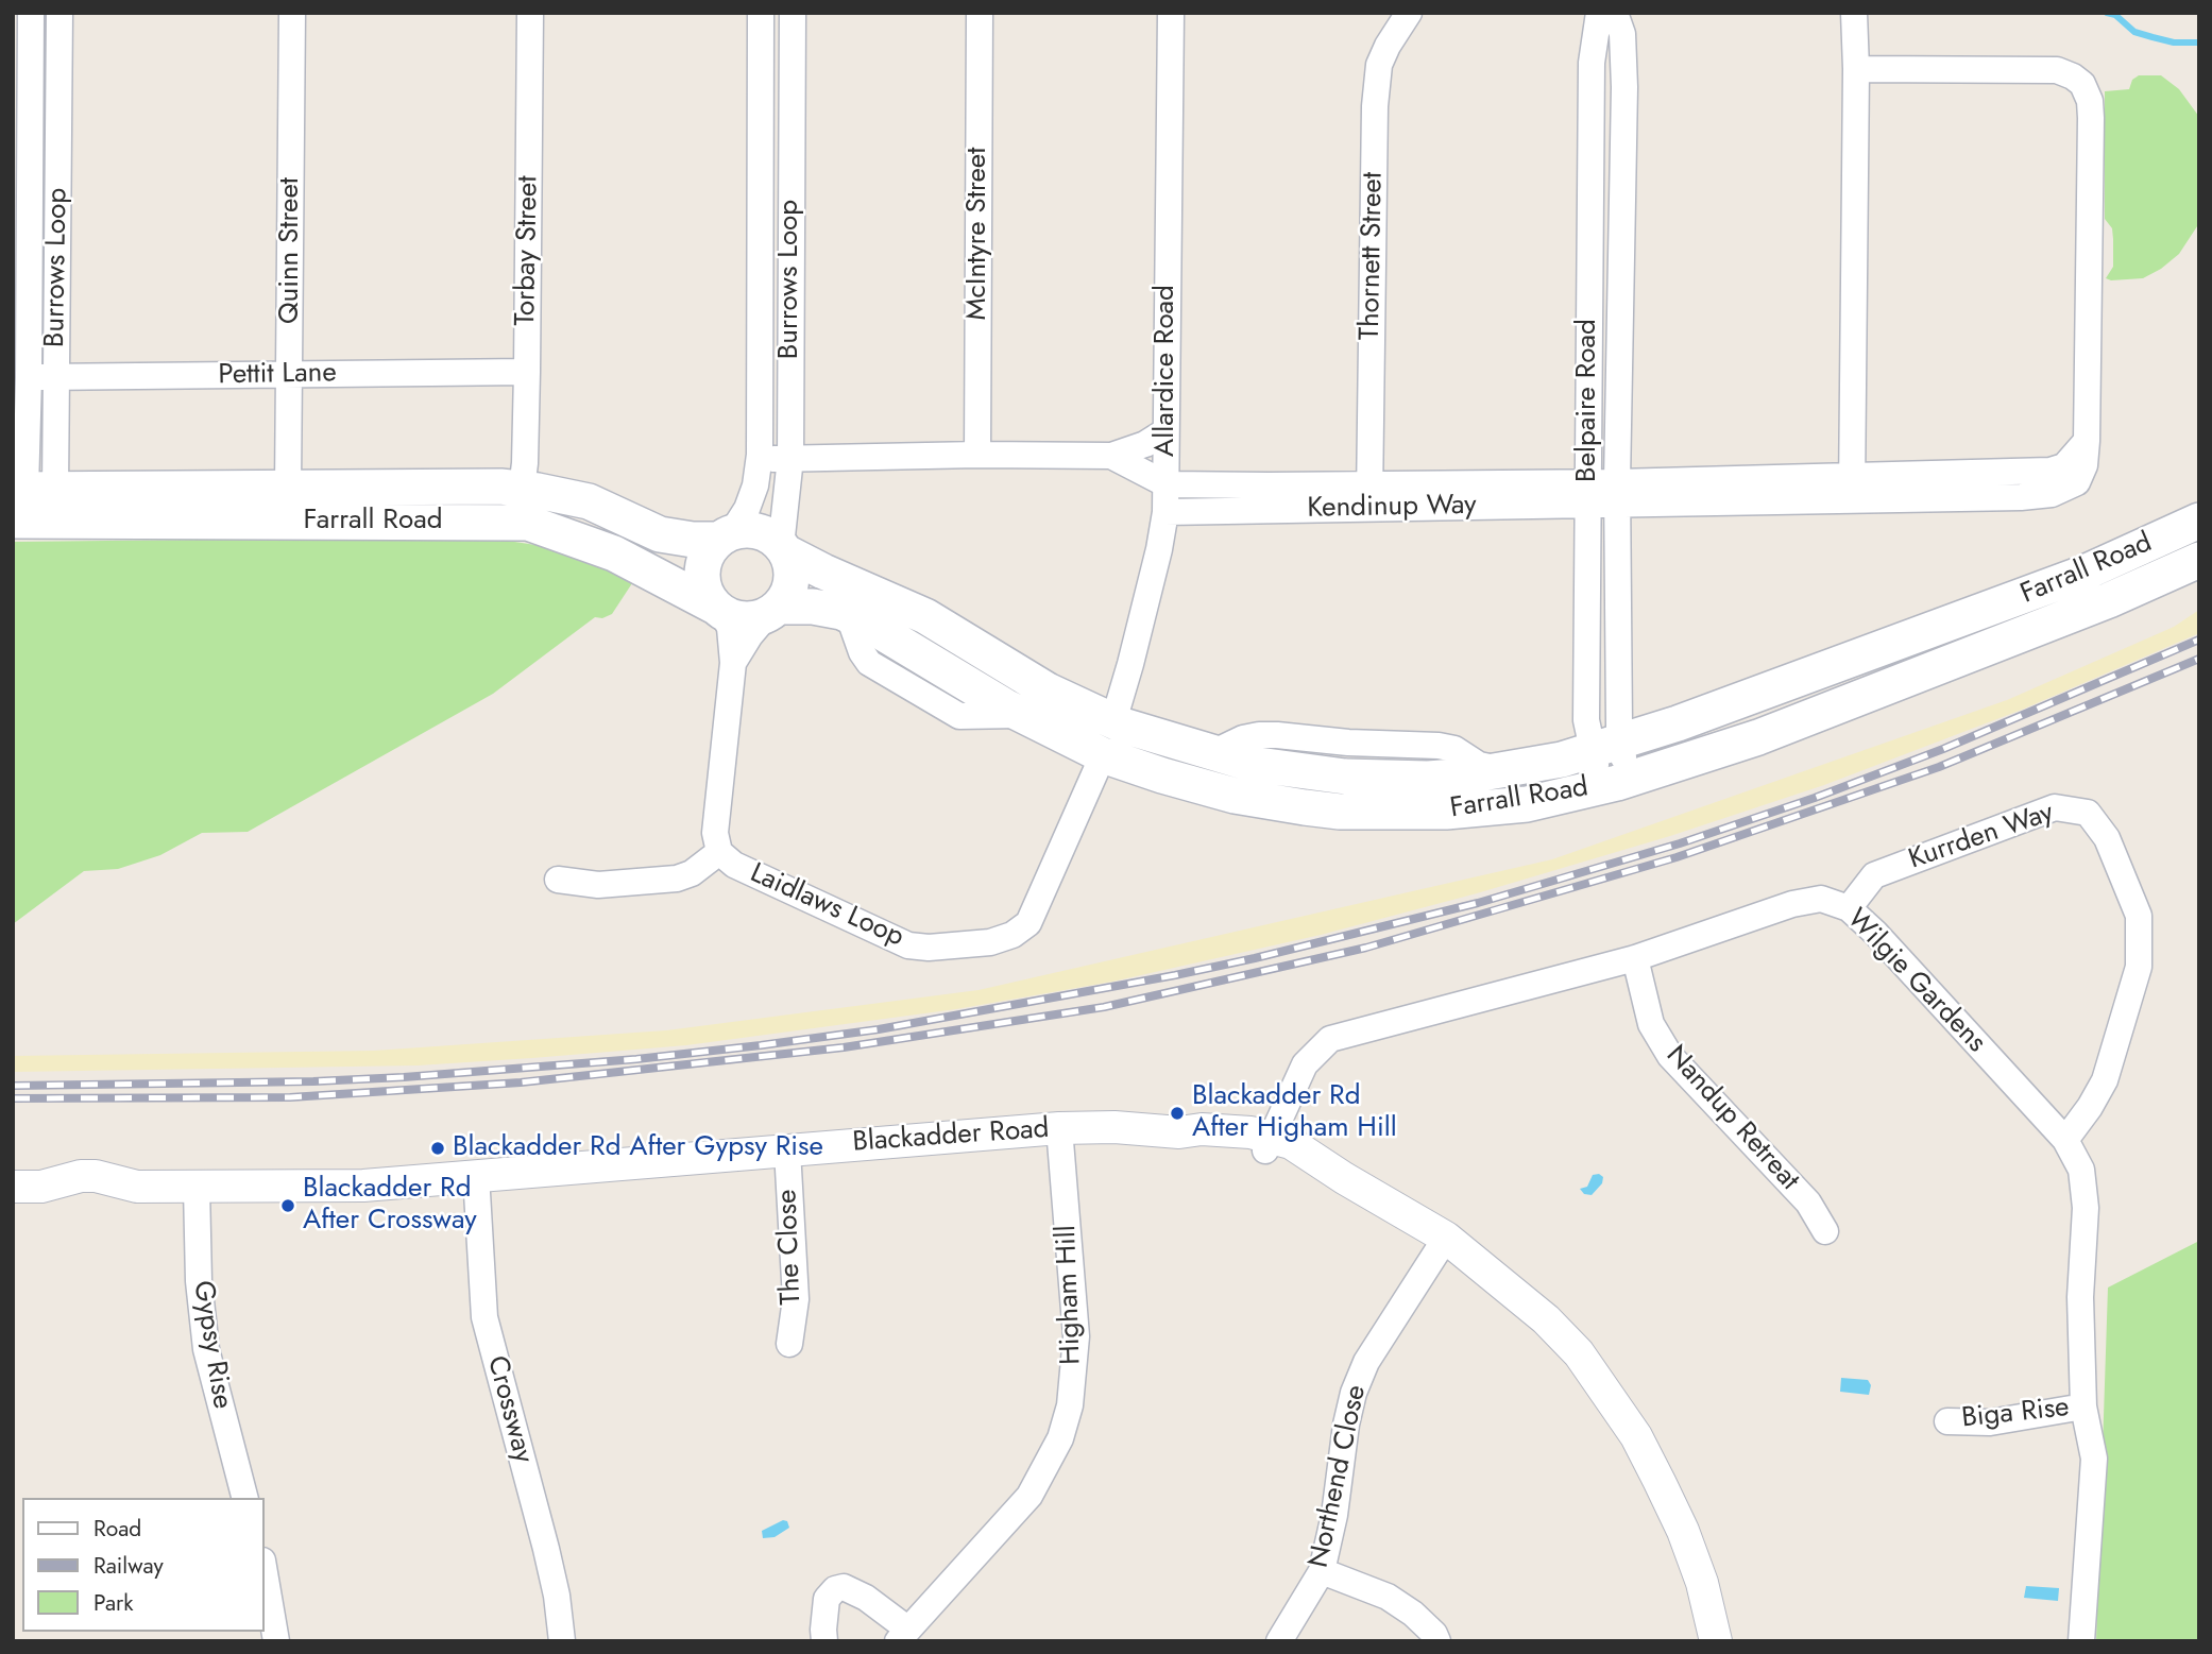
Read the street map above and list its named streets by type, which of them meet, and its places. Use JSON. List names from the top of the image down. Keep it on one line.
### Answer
{"streets":{"main road":["Farrall Road"],"street":["McIntyre Street","Quinn Street","Torbay Street","Thornett Street","Burrows Loop","Allardice Road","Pettit Lane","Belpaire Road","Kendinup Way","Kurrden Way","Laidlaws Loop","Wilgie Gardens","Nandup Retreat","Blackadder Road","The Close","Higham Hill","Gypsy Rise","Crossway","Biga Rise","Northend Close"]},"crossings":[["Quinn Street","Pettit Lane"],["Quinn Street","Farrall Road"],["Torbay Street","Pettit Lane"],["Torbay Street","Farrall Road"],["Thornett Street","Kendinup Way"],["Burrows Loop","Pettit Lane"],["Burrows Loop","Farrall Road"],["Burrows Loop","Laidlaws Loop"],["Allardice Road","Kendinup Way"],["Allardice Road","Farrall Road"],["Belpaire Road","Kendinup Way"],["Belpaire Road","Farrall Road"],["Farrall Road","Laidlaws Loop"],["Kurrden Way","Wilgie Gardens"],["Wilgie Gardens","Nandup Retreat"],["Wilgie Gardens","Blackadder Road"],["Wilgie Gardens","Biga Rise"],["Blackadder Road","The Close"],["Blackadder Road","Higham Hill"],["Blackadder Road","Gypsy Rise"],["Blackadder Road","Crossway"],["Blackadder Road","Northend Close"]],"places":["Blackadder Rd After Higham Hill","Blackadder Rd After Gypsy Rise","Blackadder Rd After Crossway"],"legend":["Road","Railway","Park"]}
